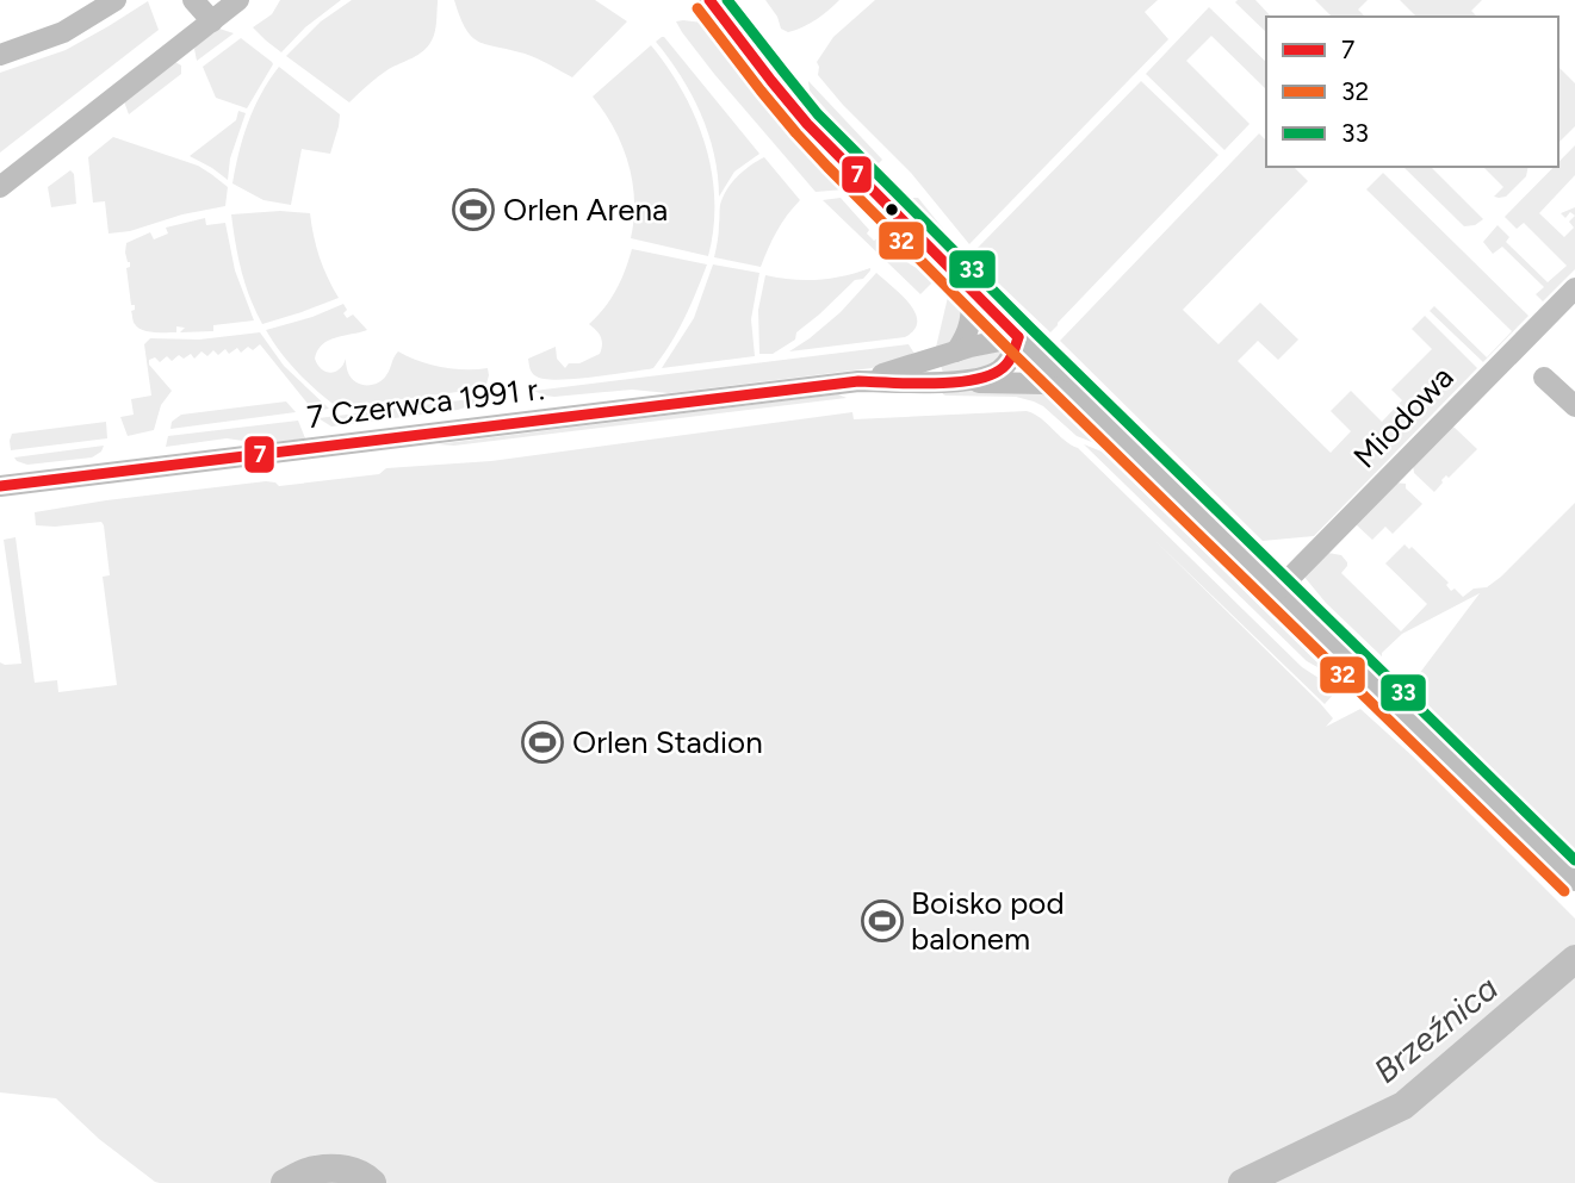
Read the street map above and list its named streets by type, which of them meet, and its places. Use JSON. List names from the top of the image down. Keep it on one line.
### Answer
{"streets":{"street":["7 Czerwca 1991 r.","Miodowa"]},"water":["Brzeźnica"],"places":{"sports":["Orlen Arena","Orlen Stadion","Boisko pod balonem"]},"lines":["transit line 7","transit line 33","transit line 32"],"legend":["7","32","33"]}
